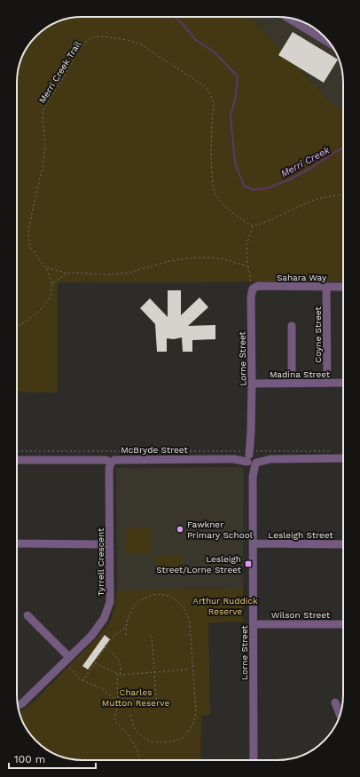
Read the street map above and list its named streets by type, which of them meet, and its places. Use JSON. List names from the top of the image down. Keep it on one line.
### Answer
{"streets":{"street":["Sahara Way","Coyne Street","Lorne Street","Madina Street","McBryde Street","Lesleigh Street","Tyrrell Crescent","Wilson Street"],"path":["Merri Creek Trail"]},"crossings":[["Sahara Way","Coyne Street"],["Sahara Way","Lorne Street"],["Coyne Street","Madina Street"],["Lorne Street","Madina Street"],["Lorne Street","McBryde Street"],["Lorne Street","Lesleigh Street"],["Lorne Street","Wilson Street"],["McBryde Street","Tyrrell Crescent"]],"water":["Merri Creek"],"parks":["Arthur Ruddick Reserve","Charles Mutton Reserve"],"places":{"other":["Fawkner Primary School"],"transit":["Lesleigh Street/Lorne Street"]},"scale_bar":"100 m"}
